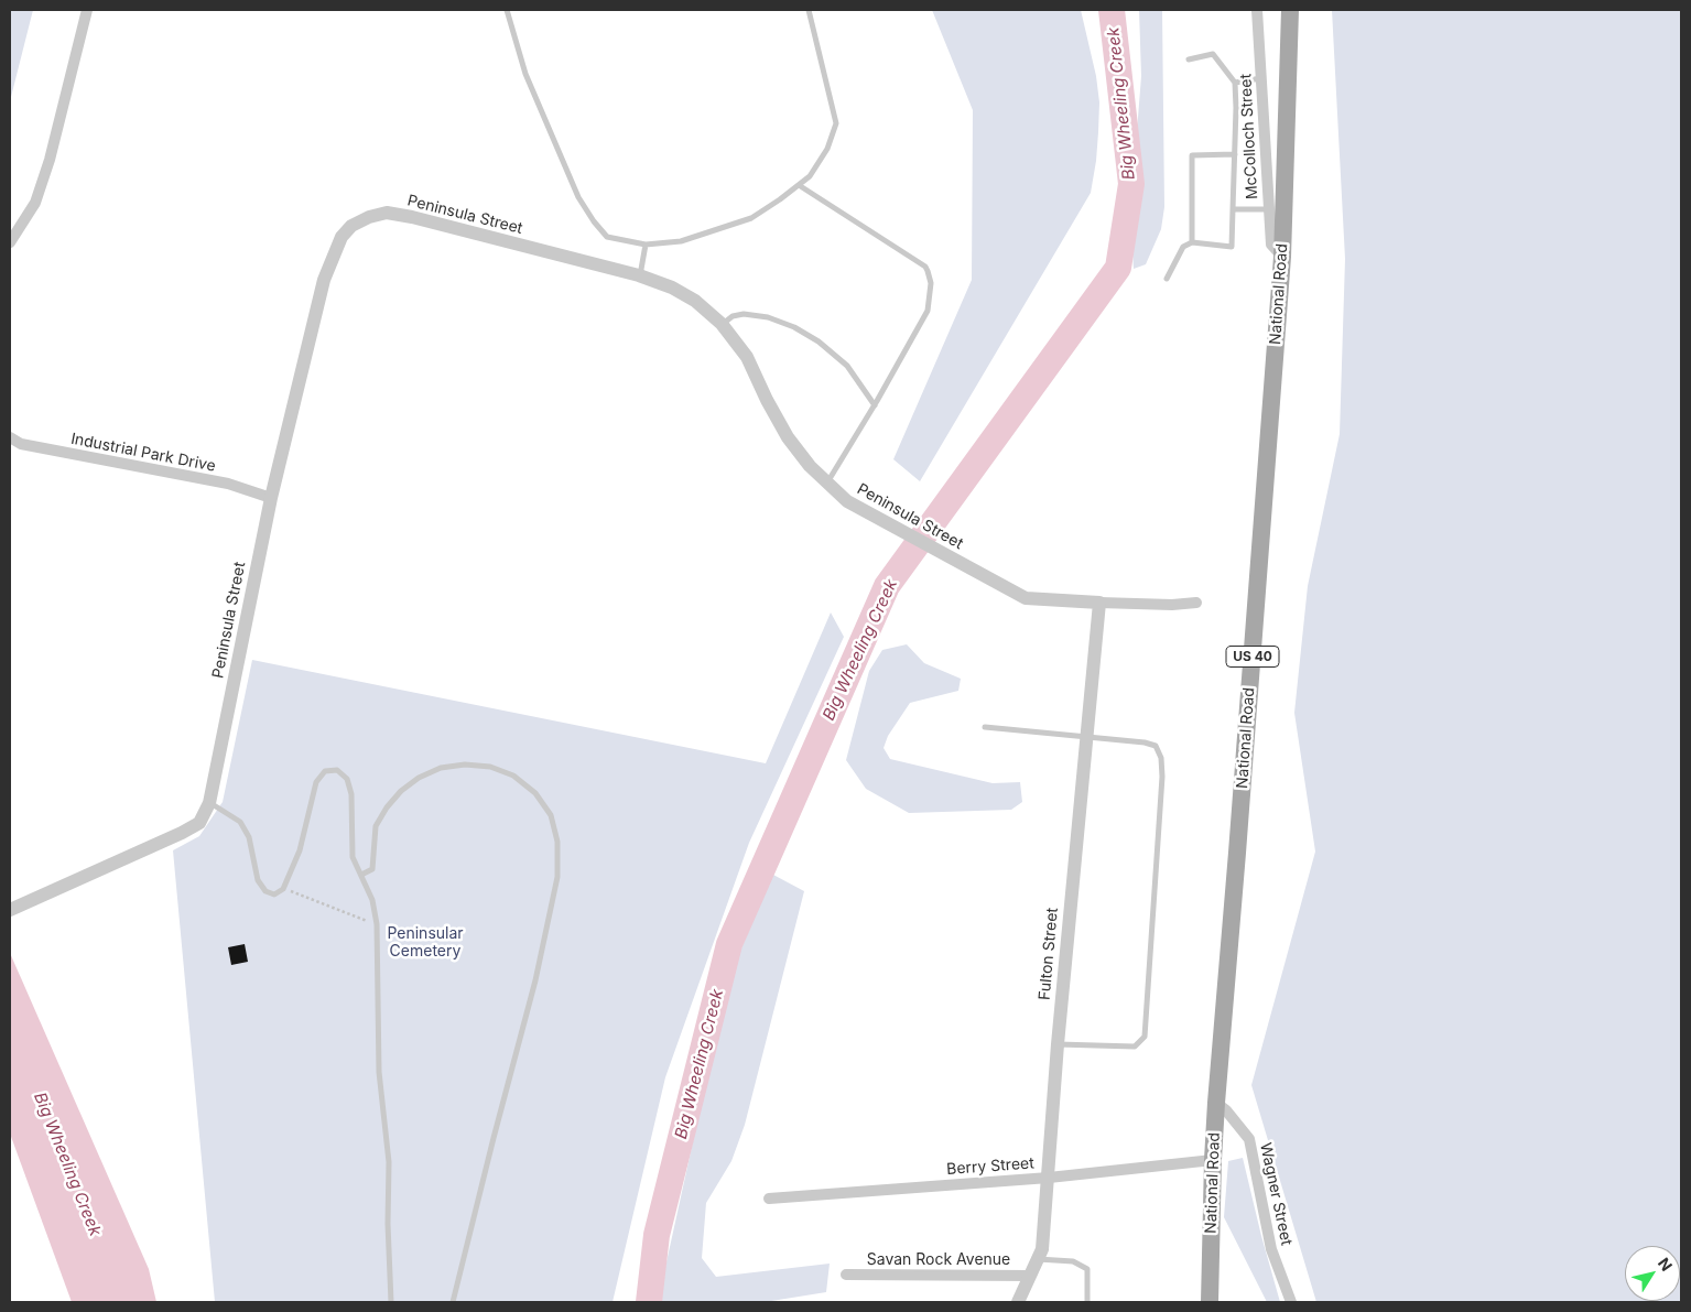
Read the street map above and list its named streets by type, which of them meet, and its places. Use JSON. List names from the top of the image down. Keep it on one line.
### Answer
{"streets":{"main road":["National Road","US 40"],"street":["McColloch Street","Peninsula Street","Industrial Park Drive","Fulton Street","Berry Street","Wagner Street","Savan Rock Avenue"]},"crossings":[["McColloch Street","National Road"],["Peninsula Street","Industrial Park Drive"],["Peninsula Street","Fulton Street"],["National Road","Berry Street"],["National Road","Wagner Street"],["Fulton Street","Berry Street"],["Fulton Street","Savan Rock Avenue"]],"water":["Big Wheeling Creek"],"parks":["Peninsular Cemetery"],"north":"top right"}
